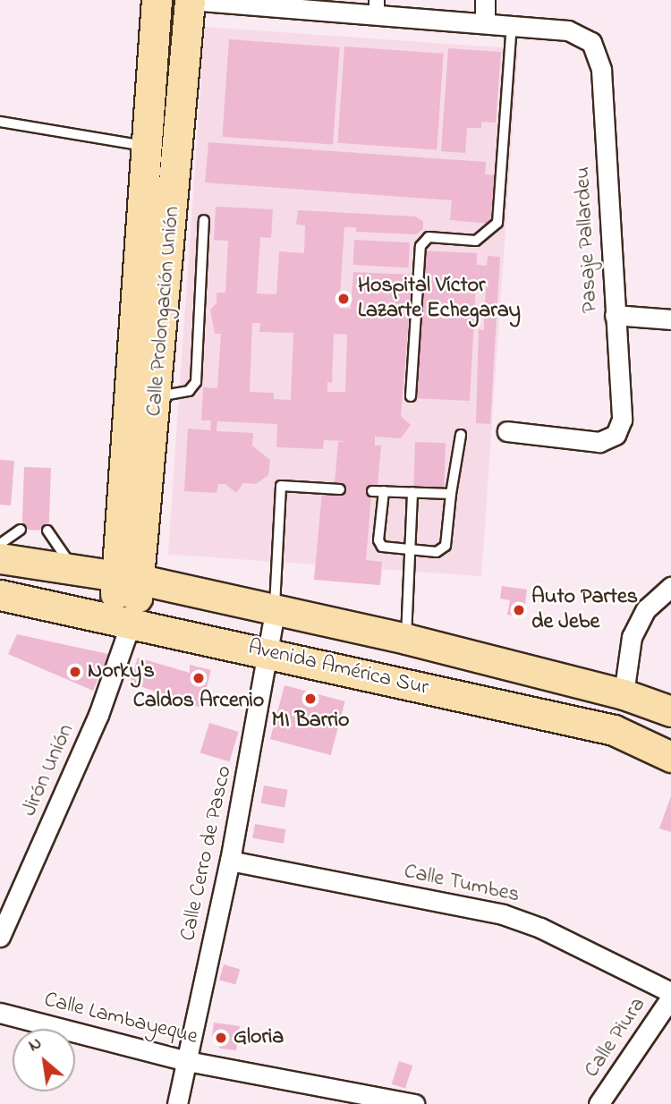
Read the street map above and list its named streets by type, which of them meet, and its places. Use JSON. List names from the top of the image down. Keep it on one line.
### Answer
{"streets":{"main road":["Calle Prolongación Unión","Avenida América Sur"],"street":["Pasaje Pallardeu","Jirón Unión","Calle Cerro de Pasco","Calle Tumbes","Calle Lambayeque","Calle Piura"]},"crossings":[["Calle Prolongación Unión","Avenida América Sur"],["Calle Prolongación Unión","Jirón Unión"],["Avenida América Sur","Jirón Unión"],["Avenida América Sur","Calle Cerro de Pasco"],["Calle Cerro de Pasco","Calle Tumbes"],["Calle Cerro de Pasco","Calle Lambayeque"]],"places":["Hospital Víctor Lazarte Echegaray","Auto Partes de Jebe","Norky's","Caldos Arcenio","MI Barrio","Gloria"],"north":"top left"}
